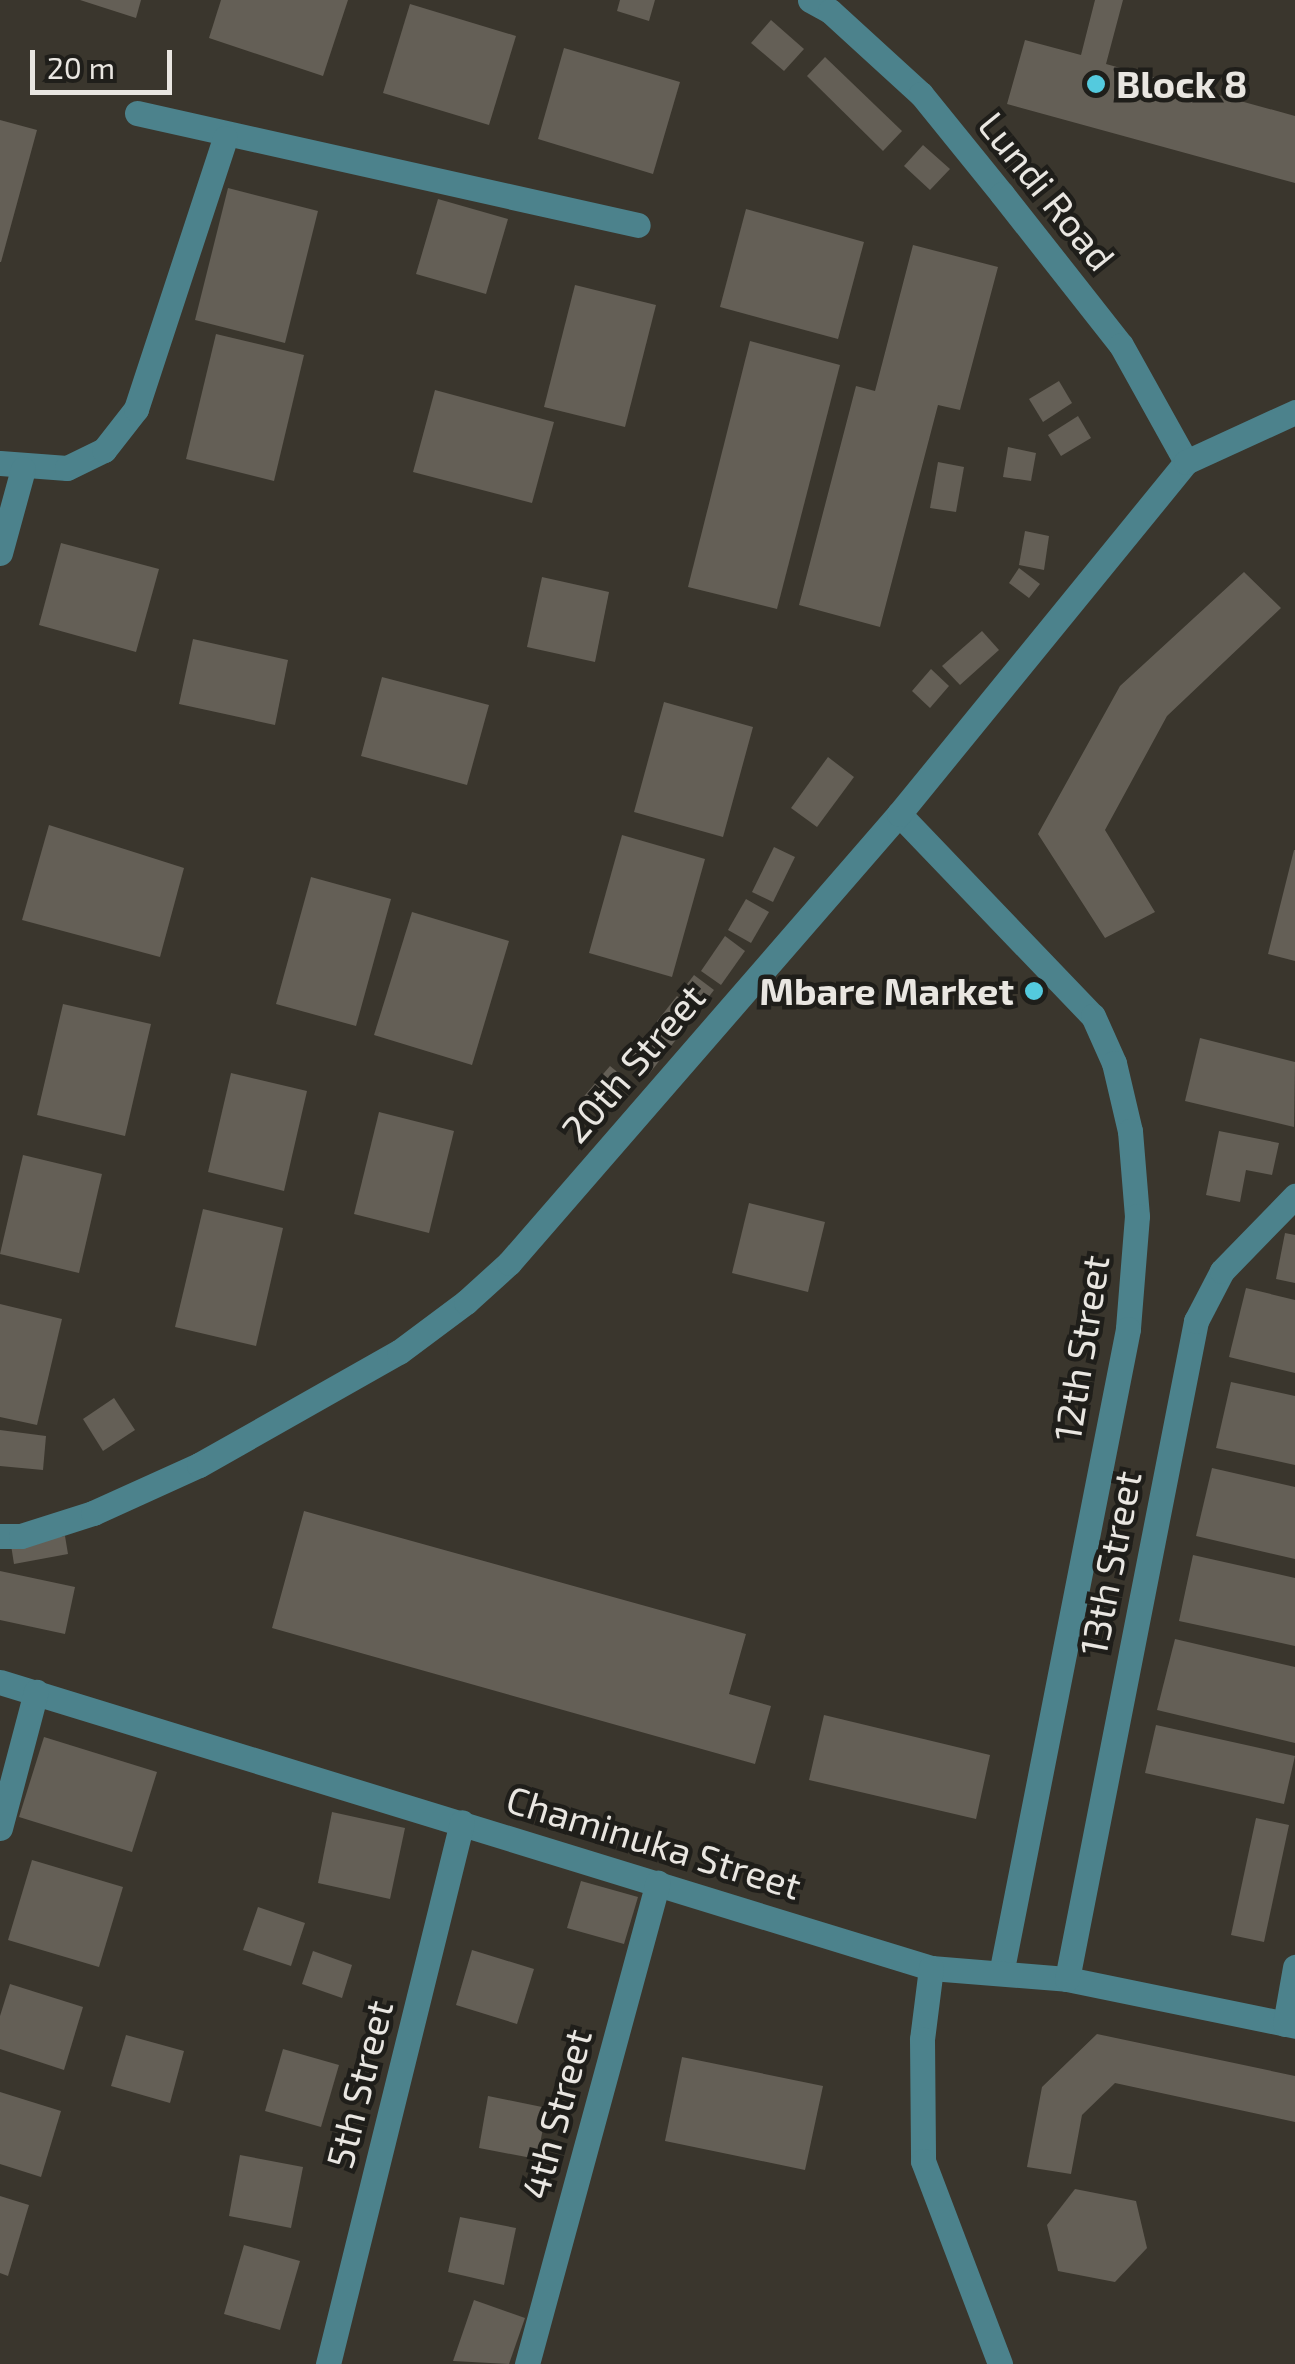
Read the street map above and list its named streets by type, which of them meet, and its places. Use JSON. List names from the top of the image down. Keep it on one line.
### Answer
{"streets":{"street":["Lundi Road","20th Street","12th Street","13th Street","Chaminuka Street","5th Street","4th Street"]},"crossings":[["Lundi Road","20th Street"],["20th Street","12th Street"],["12th Street","Chaminuka Street"],["13th Street","Chaminuka Street"],["Chaminuka Street","5th Street"],["Chaminuka Street","4th Street"]],"places":["Block 8","Mbare Market"],"scale_bar":"20 m"}
